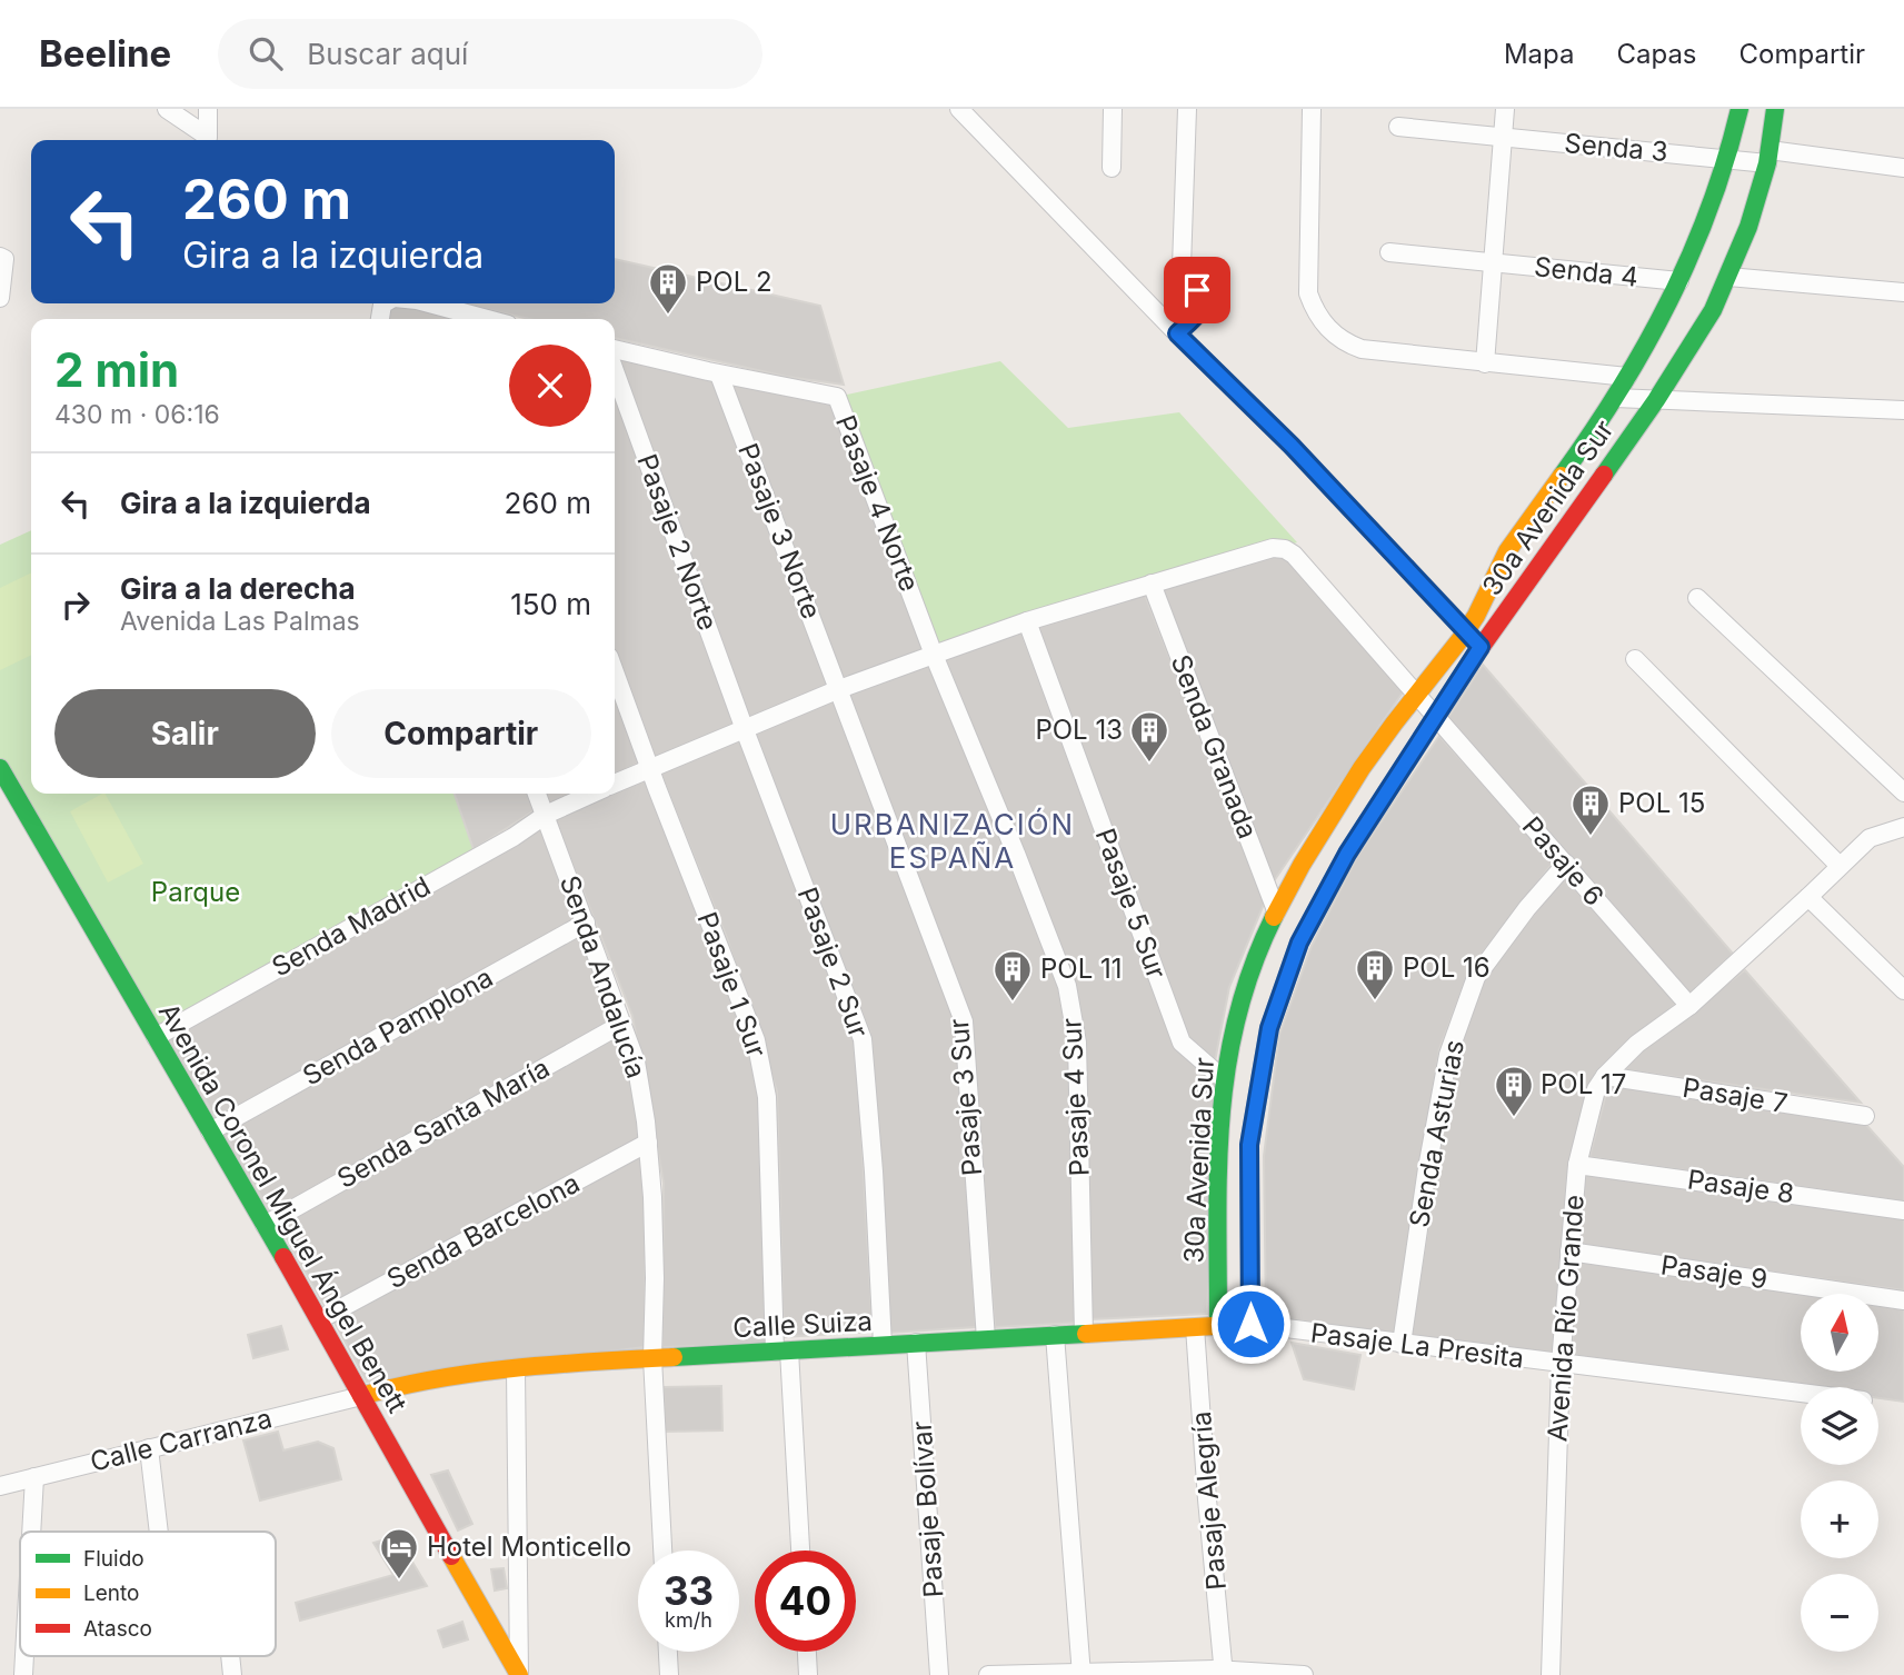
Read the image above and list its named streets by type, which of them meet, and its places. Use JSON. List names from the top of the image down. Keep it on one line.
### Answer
{"streets":{"street":["Senda 3","Senda 4","Pasaje 4 Norte","30a Avenida Sur","Pasaje 3 Norte","Pasaje 2 Norte","Senda Granada","Pasaje 6","Pasaje 5 Sur","Senda Madrid","Pasaje 2 Sur","Senda Andalucía","Pasaje 1 Sur","Senda Pamplona","Pasaje 7","Pasaje 3 Sur","Pasaje 4 Sur","Senda Santa María","Senda Asturias","Pasaje 8","Avenida Coronel Miguel Ángel Benett","Senda Barcelona","Pasaje 9","Avenida Río Grande","Calle Suiza","Pasaje La Presita","Calle Carranza","Pasaje Alegría","Pasaje Bolívar"]},"crossings":[["Senda 3","30a Avenida Sur"],["Senda 4","30a Avenida Sur"],["Pasaje 4 Norte","Pasaje 3 Norte"],["Pasaje 4 Norte","Senda Madrid"],["Pasaje 4 Norte","Pasaje 4 Sur"],["30a Avenida Sur","Senda Granada"],["30a Avenida Sur","Pasaje 6"],["30a Avenida Sur","Pasaje 5 Sur"],["30a Avenida Sur","Calle Suiza"],["30a Avenida Sur","Pasaje La Presita"],["Pasaje 3 Norte","Senda Madrid"],["Pasaje 3 Norte","Pasaje 3 Sur"],["Pasaje 2 Norte","Senda Madrid"],["Pasaje 2 Norte","Pasaje 2 Sur"],["Senda Granada","Pasaje 6"],["Senda Granada","Senda Madrid"],["Pasaje 6","Senda Madrid"],["Pasaje 6","Senda Asturias"],["Pasaje 6","Avenida Río Grande"],["Pasaje 5 Sur","Senda Madrid"],["Senda Madrid","Pasaje 2 Sur"],["Senda Madrid","Senda Andalucía"],["Senda Madrid","Pasaje 1 Sur"],["Senda Madrid","Pasaje 3 Sur"],["Senda Madrid","Pasaje 4 Sur"],["Senda Madrid","Avenida Coronel Miguel Ángel Benett"],["Pasaje 2 Sur","Calle Suiza"],["Senda Andalucía","Senda Pamplona"],["Senda Andalucía","Senda Santa María"],["Senda Andalucía","Senda Barcelona"],["Senda Andalucía","Calle Suiza"],["Pasaje 1 Sur","Calle Suiza"],["Senda Pamplona","Avenida Coronel Miguel Ángel Benett"],["Pasaje 7","Avenida Río Grande"],["Pasaje 3 Sur","Calle Suiza"],["Pasaje 4 Sur","Calle Suiza"],["Senda Santa María","Avenida Coronel Miguel Ángel Benett"],["Senda Asturias","Pasaje La Presita"],["Pasaje 8","Avenida Río Grande"],["Avenida Coronel Miguel Ángel Benett","Senda Barcelona"],["Avenida Coronel Miguel Ángel Benett","Calle Suiza"],["Avenida Coronel Miguel Ángel Benett","Calle Carranza"],["Pasaje 9","Avenida Río Grande"],["Avenida Río Grande","Pasaje La Presita"],["Calle Suiza","Pasaje La Presita"],["Calle Suiza","Calle Carranza"],["Calle Suiza","Pasaje Alegría"],["Calle Suiza","Pasaje Bolívar"]],"districts":["URBANIZACIÓN ESPAÑA"],"parks":["Parque"],"places":{"building":["POL 2","POL 13","POL 15","POL 16","POL 11","POL 17"],"hotel":["Hotel Monticello"]},"legend":["Fluido","Lento","Atasco"],"north":"top","page":{"header":"Beeline","search":"Buscar aquí","nav":["Mapa","Capas","Compartir"],"turn":["260 m","Gira a la izquierda"],"heading":["2 min","430 m · 06:16"],"list":[{"name":"Gira a la izquierda","value":"260 m"},{"name":"Gira a la derecha","note":"Avenida Las Palmas","value":"150 m"}],"buttons":["Salir","Compartir"],"map_buttons":["+","−"],"speed":"33 km/h","limit":"40"}}
